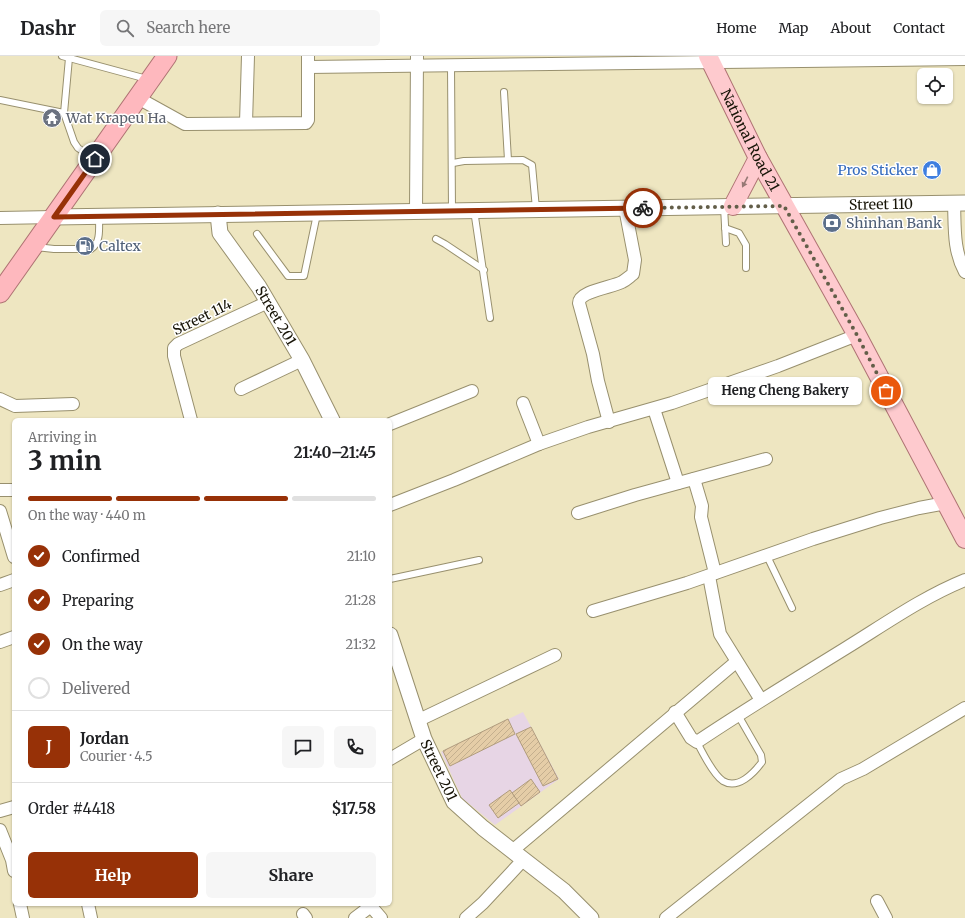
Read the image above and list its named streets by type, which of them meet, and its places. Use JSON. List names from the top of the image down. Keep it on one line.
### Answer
{"streets":{"main road":["National Road 21"],"street":["Street 110","Street 201","Street 114"]},"crossings":[["National Road 21","Street 110"],["Street 110","Street 201"],["Street 201","Street 114"]],"places":{"temple":["Wat Krapeu Ha"],"shop":["Pros Sticker"],"bank":["Shinhan Bank"],"fuel station":["Caltex"],"other":["Heng Cheng Bakery"]},"page":{"header":"Dashr","search":"Search here","nav":["Home","Map","About","Contact"],"bubble":"Heng Cheng Bakery","heading":["3 min","Arriving in","21:40–21:45"],"panel":["Jordan","Courier · 4.5","Order #4418","$17.58"],"bar":"On the way · 440 m","list":[["Confirmed","21:10"],["Preparing","21:28"],["On the way","21:32"],"Delivered"],"round":"J","buttons":["Help","Share"]}}
